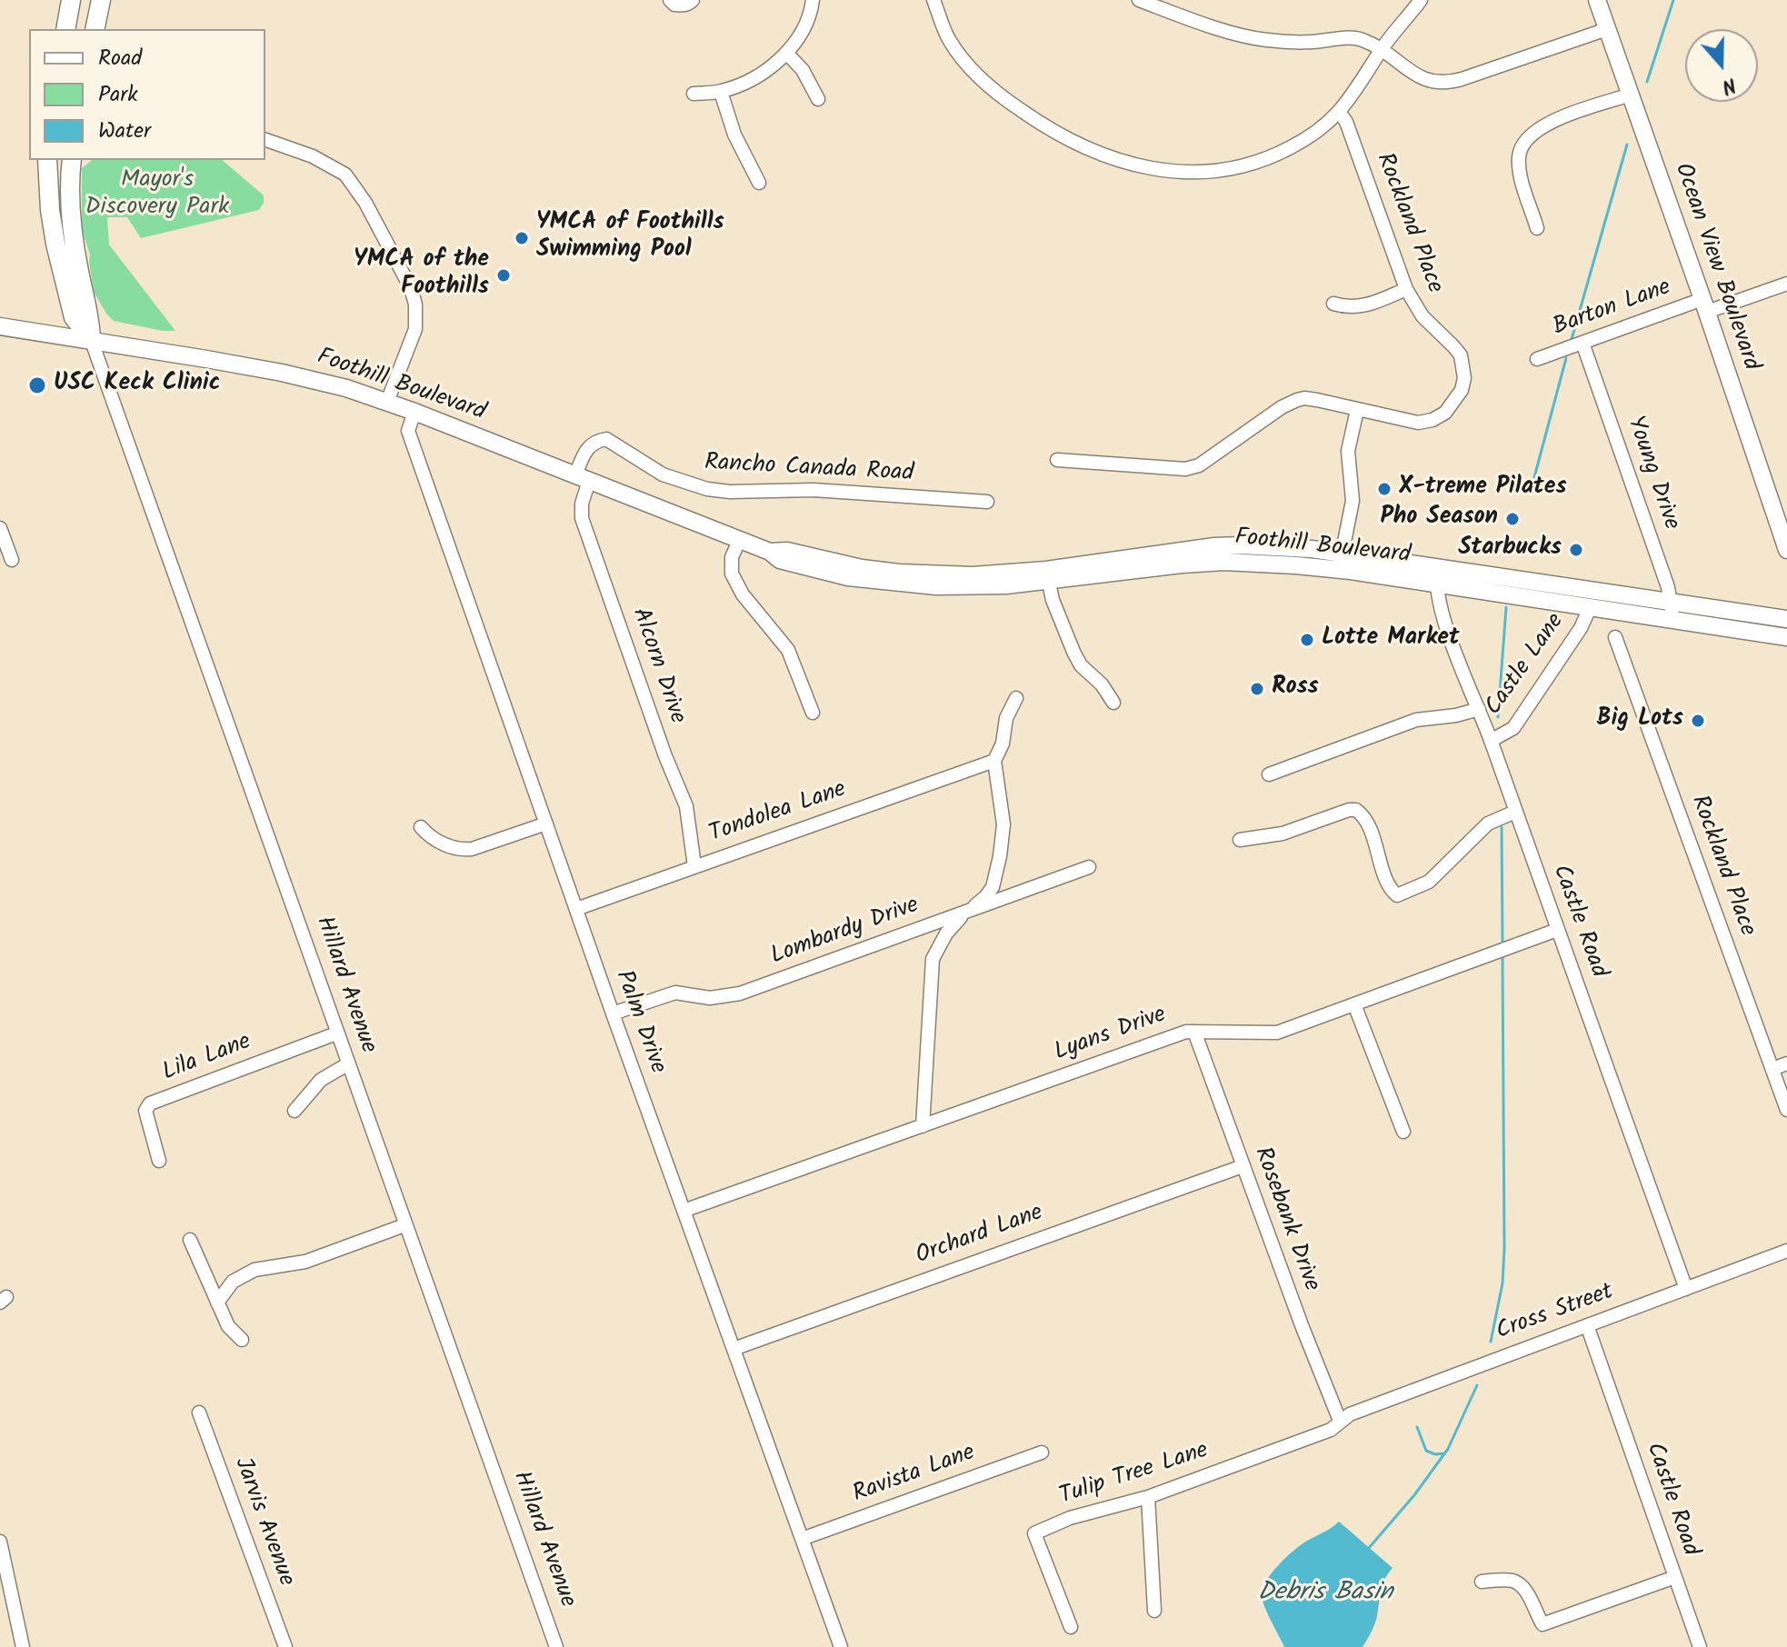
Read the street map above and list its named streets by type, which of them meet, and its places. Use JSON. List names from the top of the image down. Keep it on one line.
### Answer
{"streets":{"highway":["Hillard Avenue"],"main road":["Ocean View Boulevard","Foothill Boulevard"],"street":["Rockland Place","Barton Lane","Rancho Canada Road","Young Drive","Castle Lane","Alcorn Drive","Tondolea Lane","Castle Road","Lombardy Drive","Palm Drive","Lyans Drive","Lila Lane","Rosebank Drive","Orchard Lane","Cross Street","Ravista Lane","Tulip Tree Lane","Jarvis Avenue"]},"crossings":[["Ocean View Boulevard","Barton Lane"],["Barton Lane","Young Drive"],["Foothill Boulevard","Rancho Canada Road"],["Foothill Boulevard","Young Drive"],["Foothill Boulevard","Castle Lane"],["Foothill Boulevard","Alcorn Drive"],["Foothill Boulevard","Castle Road"],["Foothill Boulevard","Hillard Avenue"],["Foothill Boulevard","Palm Drive"],["Rancho Canada Road","Alcorn Drive"],["Castle Lane","Castle Road"],["Alcorn Drive","Tondolea Lane"],["Tondolea Lane","Palm Drive"],["Castle Road","Lyans Drive"],["Castle Road","Cross Street"],["Lombardy Drive","Palm Drive"],["Hillard Avenue","Lila Lane"],["Palm Drive","Lyans Drive"],["Palm Drive","Orchard Lane"],["Palm Drive","Ravista Lane"],["Lyans Drive","Rosebank Drive"],["Rosebank Drive","Orchard Lane"],["Rosebank Drive","Cross Street"],["Rosebank Drive","Tulip Tree Lane"],["Cross Street","Tulip Tree Lane"]],"water":["Debris Basin"],"parks":["Mayor's Discovery Park"],"places":["YMCA of Foothills Swimming Pool","YMCA of the Foothills","USC Keck Clinic","X-treme Pilates","Pho Season","Starbucks","Lotte Market","Ross","Big Lots"],"legend":["Road","Park","Water"],"north":"bottom"}
